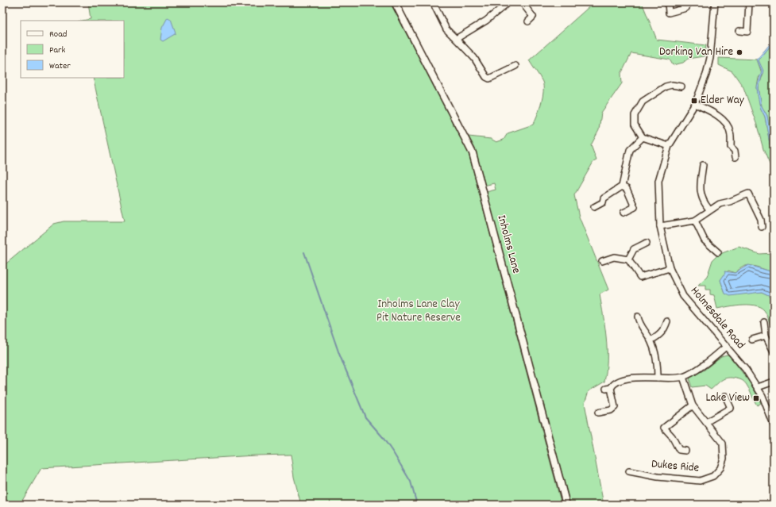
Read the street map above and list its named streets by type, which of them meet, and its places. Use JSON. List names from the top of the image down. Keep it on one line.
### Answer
{"streets":{"street":["Inholms Lane","Holmesdale Road","Dukes Ride"]},"parks":["Inholms Lane Clay Pit Nature Reserve"],"places":{"other":["Dorking Van Hire"],"transit":["Elder Way","Lake View"]},"legend":["Road","Park","Water"]}
